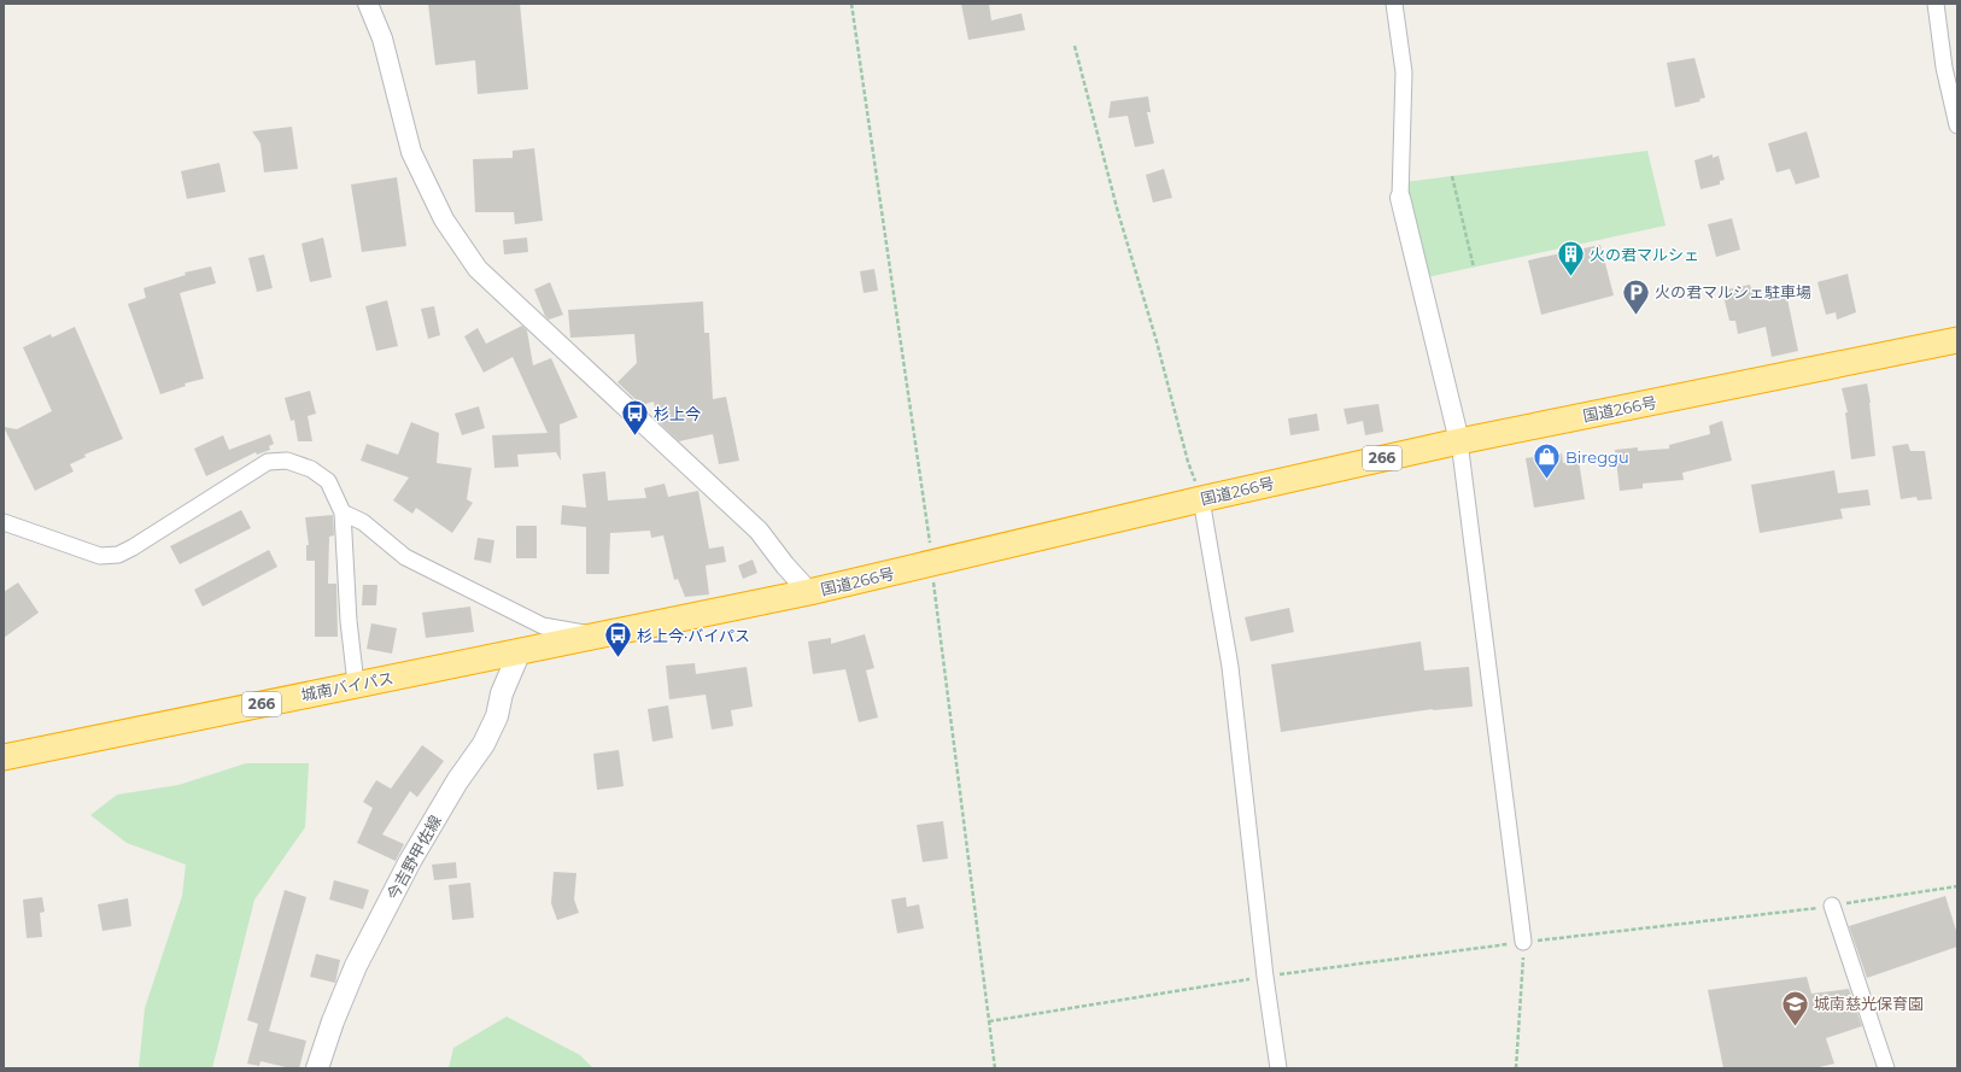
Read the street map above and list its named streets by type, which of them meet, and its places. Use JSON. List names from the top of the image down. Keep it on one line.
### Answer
{"streets":{"highway":["国道266号","266","城南バイパス"],"main road":["今吉野甲佐線"]},"crossings":[["国道266号","城南バイパス"],["国道266号","今吉野甲佐線"],["城南バイパス","今吉野甲佐線"]],"places":{"building":["火の君マルシェ"],"parking":["火の君マルシェ駐車場"],"bus stop":["杉上今","杉上今·バイパス"],"shop":["Bireggu"],"school or university":["城南慈光保育園"]}}
